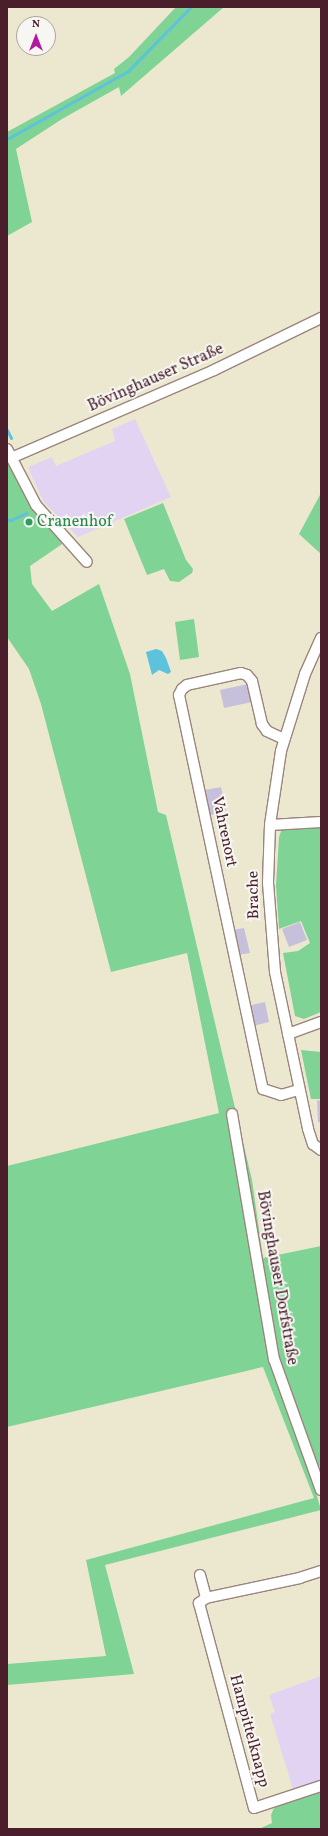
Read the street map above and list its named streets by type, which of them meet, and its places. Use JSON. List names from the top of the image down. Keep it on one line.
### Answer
{"streets":{"street":["Bövinghauser Straße","Vahrenort","Brache","Bövinghauser Dorfstraße","Hampittelknapp"]},"crossings":[["Vahrenort","Brache"]],"places":["Cranenhof"],"north":"top"}
